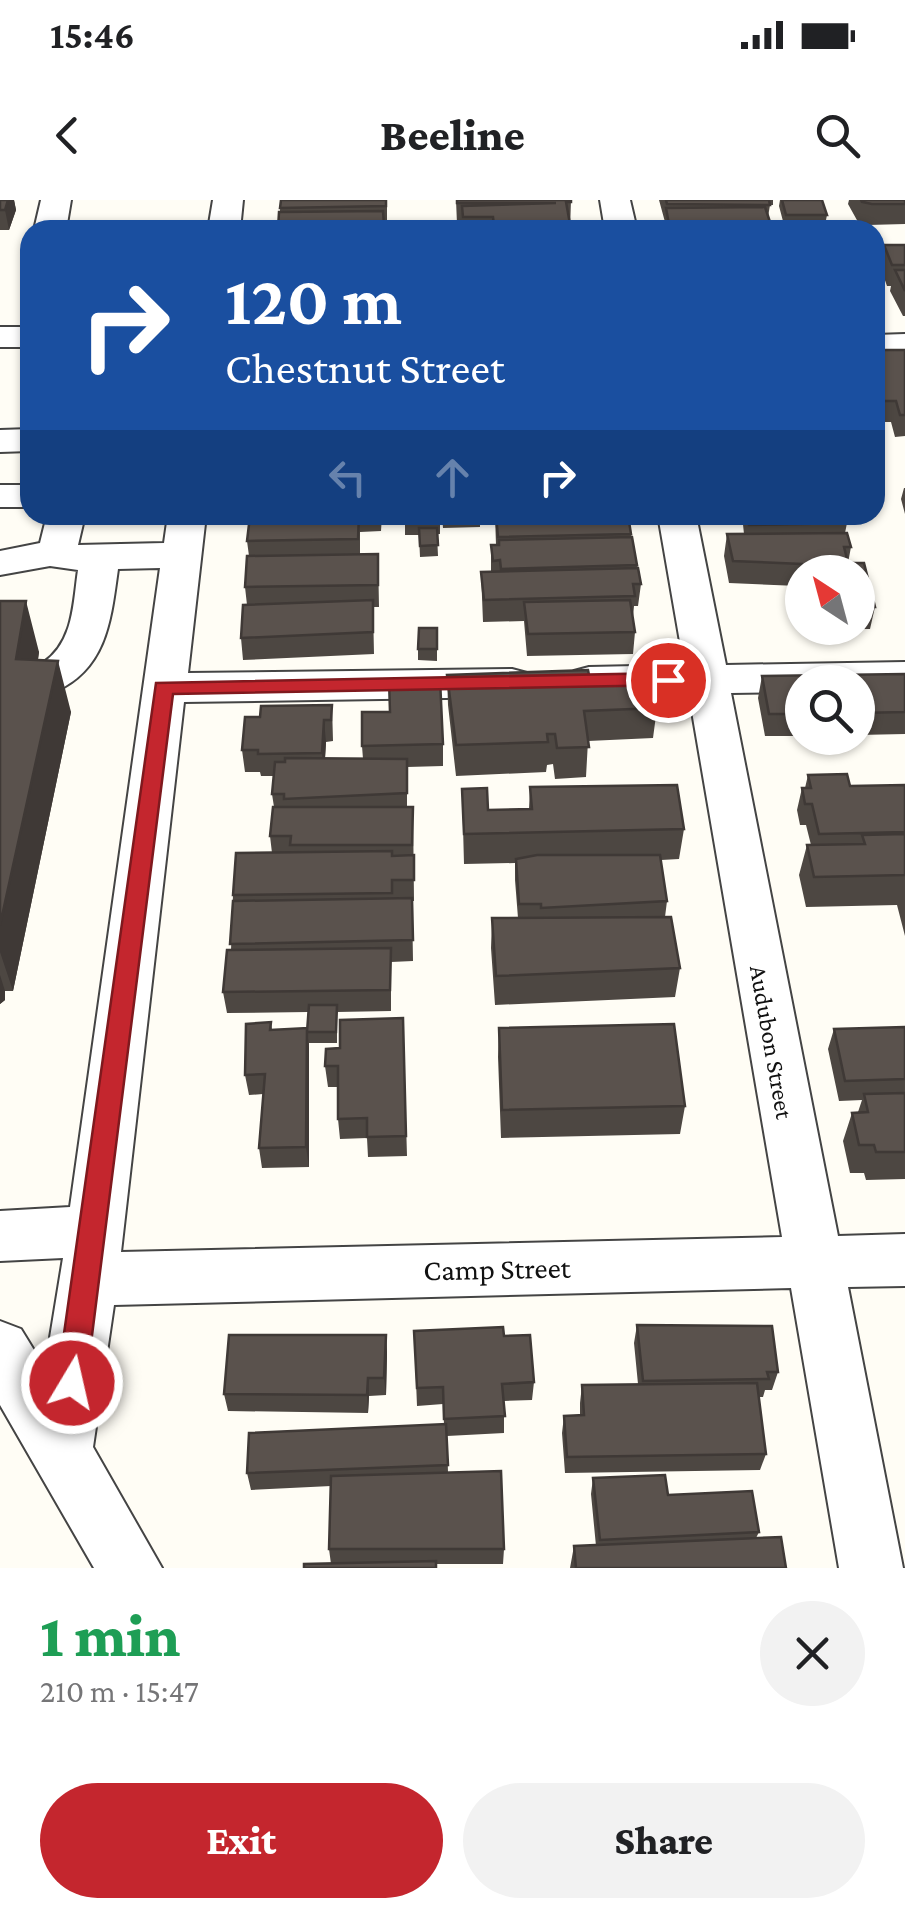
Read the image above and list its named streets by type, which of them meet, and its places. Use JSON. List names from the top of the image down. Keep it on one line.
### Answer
{"streets":{"street":["Audubon Street","Camp Street"]},"crossings":[["Audubon Street","Camp Street"]],"north":"top left","page":{"status":"15:46","header":"Beeline","turn":["120 m","Chestnut Street"],"heading":["1 min","210 m · 15:47"],"buttons":["Exit","Share"]}}
